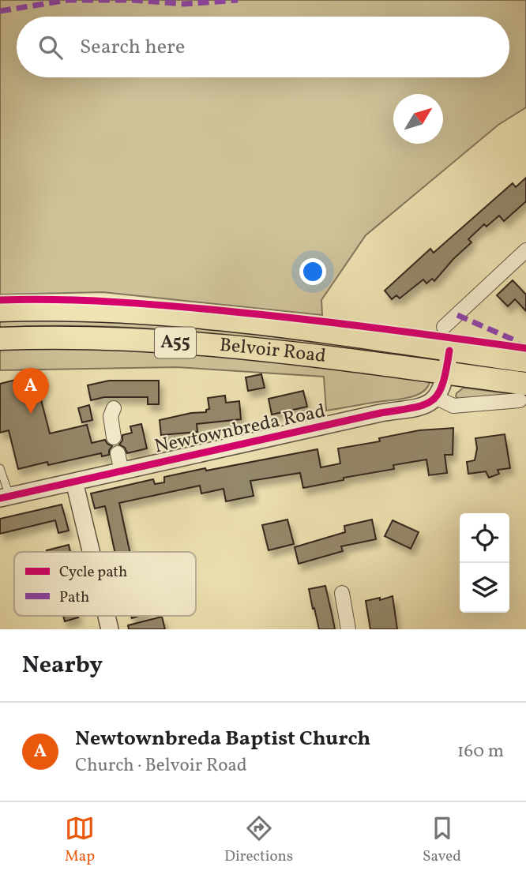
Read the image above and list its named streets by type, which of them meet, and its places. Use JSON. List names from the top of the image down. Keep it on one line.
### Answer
{"streets":{"highway":["A55","Belvoir Road"],"street":["Newtownbreda Road"]},"crossings":[["A55","Belvoir Road"]],"legend":["Cycle path","Path"],"north":"top right","page":{"search":"Search here","pins":"A","heading":"Nearby","list":[{"mark":"A","name":"Newtownbreda Baptist Church","note":"Church · Belvoir Road","value":"160 m"}],"nav":["Map","Directions","Saved"]}}
